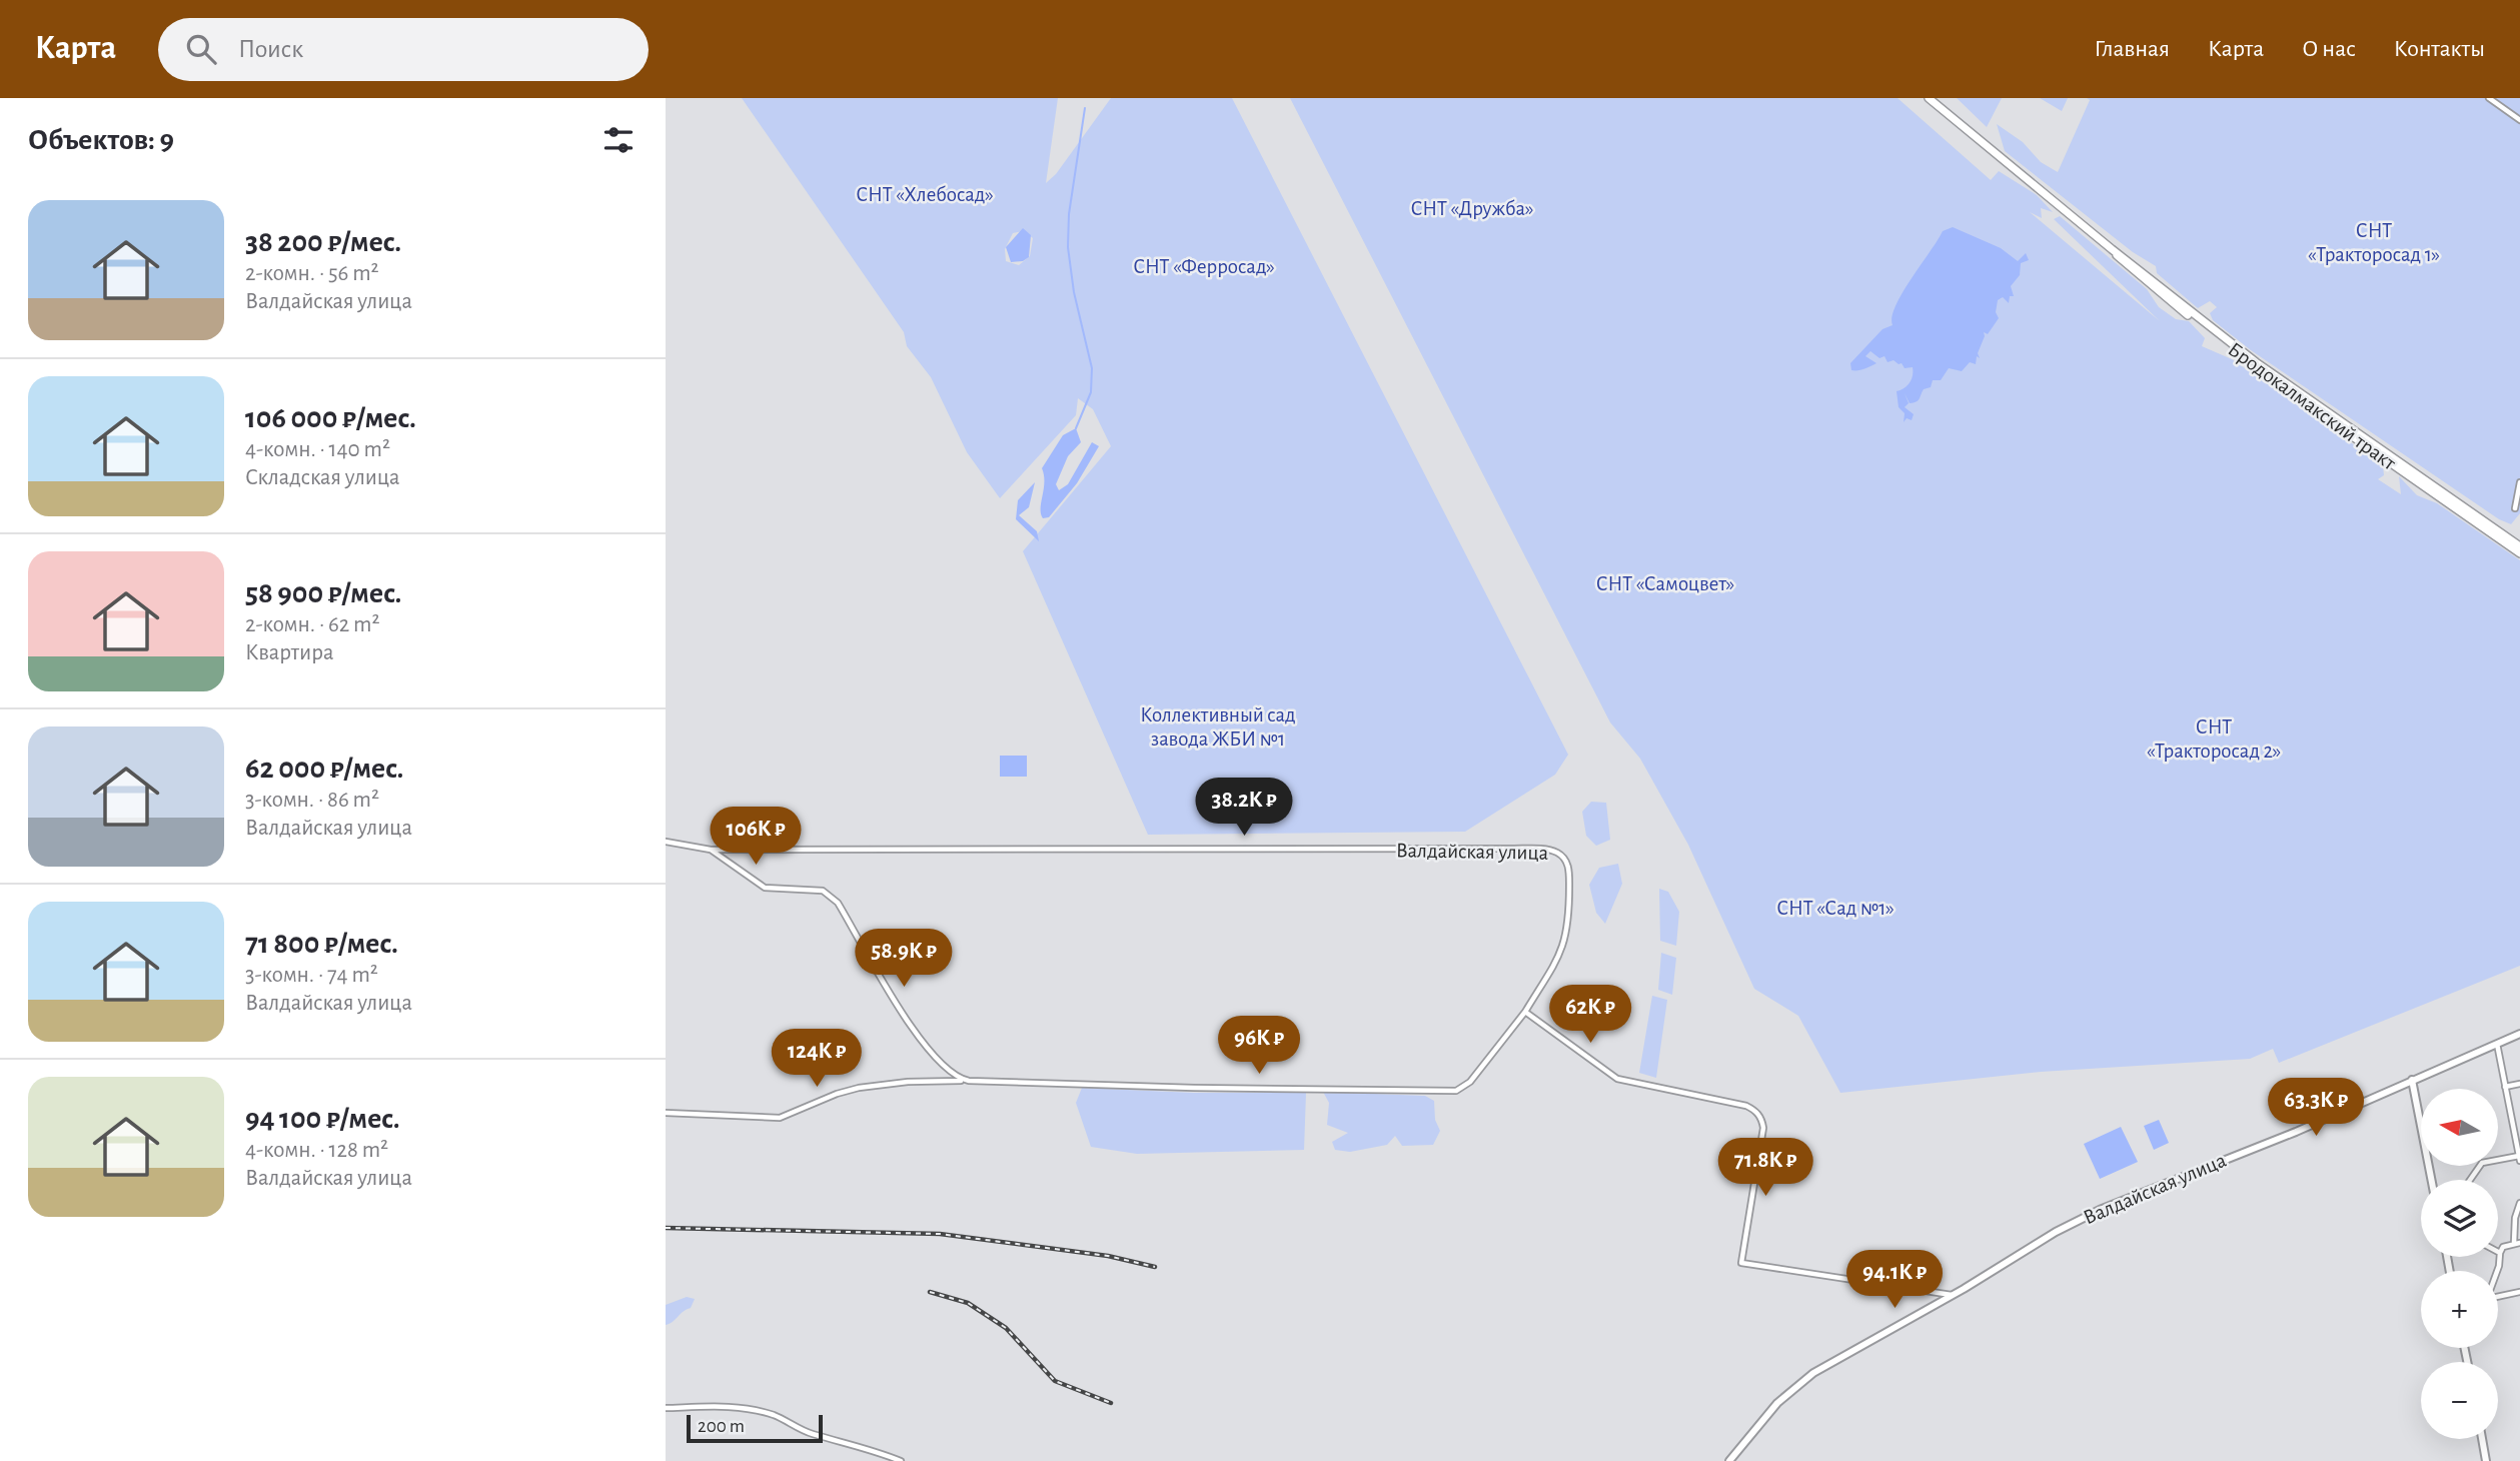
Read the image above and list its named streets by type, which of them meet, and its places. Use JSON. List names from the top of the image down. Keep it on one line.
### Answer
{"streets":{"main road":["Бродокалмакский тракт"],"street":["Валдайская улица"]},"parks":["СНТ «Хлебосад»","СНТ «Дружба»","СНТ «Тракторосад 1»","СНТ «Ферросад»","СНТ «Самоцвет»","Коллективный сад завода ЖБИ №1","СНТ «Тракторосад 2»","СНТ «Сад №1»"],"scale_bar":"200 m","north":"left","page":{"header":"Карта","search":"Поиск","nav":["Главная","Карта","О нас","Контакты"],"heading":"Объектов: 9","list":[{"name":"38 200 ₽/мес.","note":"2-комн. · 56 m² · Валдайская улица"},{"name":"106 000 ₽/мес.","note":"4-комн. · 140 m² · Складская улица"},{"name":"58 900 ₽/мес.","note":"2-комн. · 62 m² · Квартира"},{"name":"62 000 ₽/мес.","note":"3-комн. · 86 m² · Валдайская улица"},{"name":"71 800 ₽/мес.","note":"3-комн. · 74 m² · Валдайская улица"},{"name":"94 100 ₽/мес.","note":"4-комн. · 128 m² · Валдайская улица"}],"price":["38.2K ₽","106K ₽","58.9K ₽","62K ₽","96K ₽","124K ₽","63.3K ₽","71.8K ₽","94.1K ₽"],"map_buttons":["+","−"],"scale":"200 m"}}
